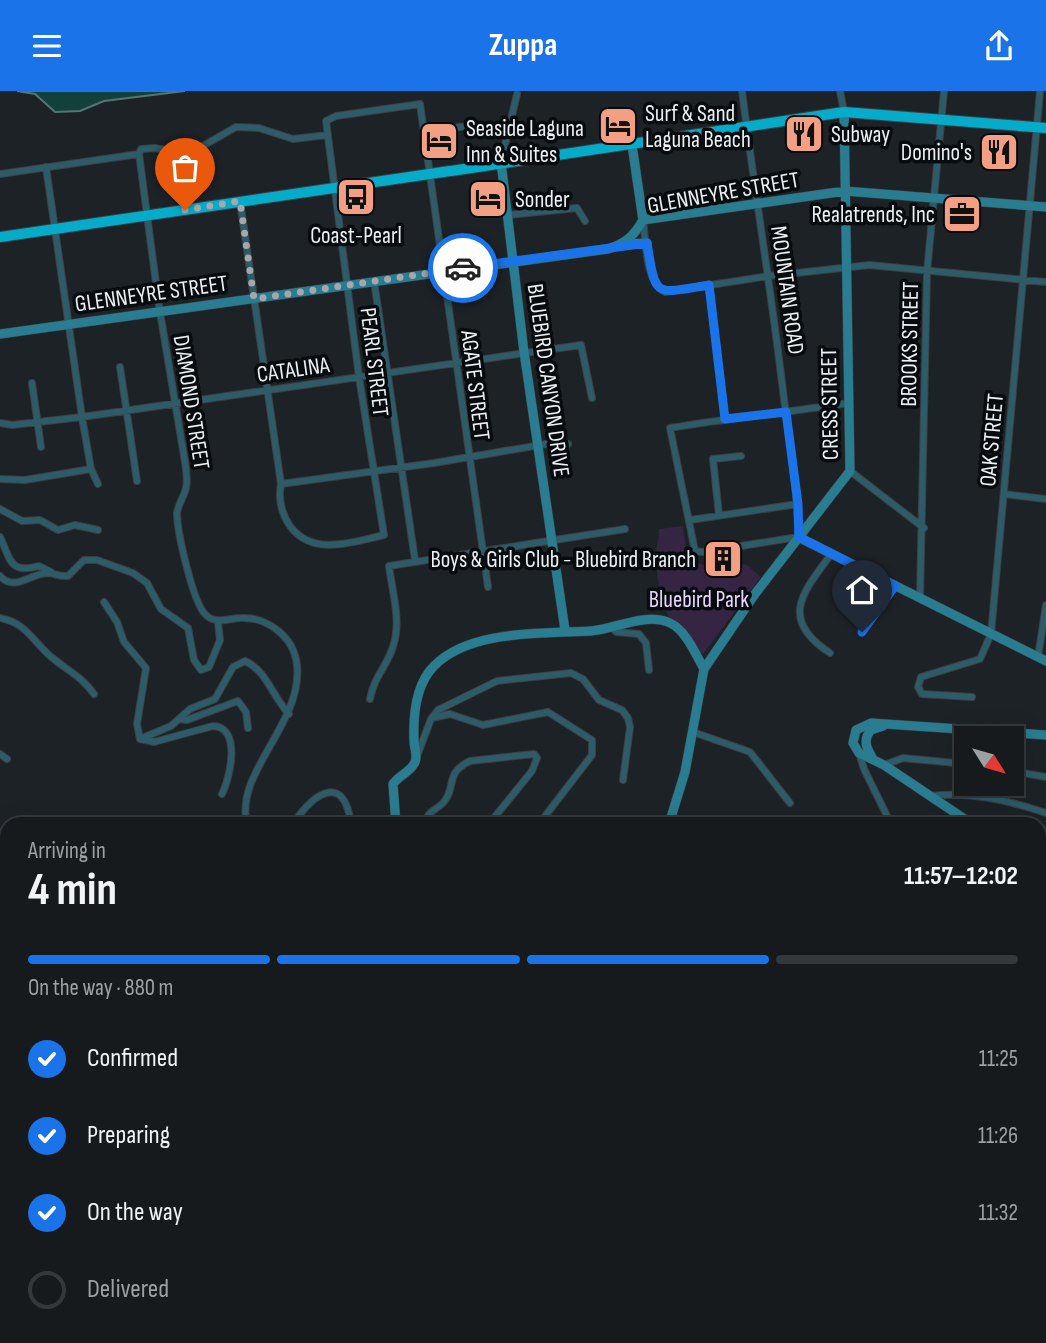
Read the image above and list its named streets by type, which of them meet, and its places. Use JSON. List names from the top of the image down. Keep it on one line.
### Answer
{"streets":{"street":["GLENNEYRE STREET","MOUNTAIN ROAD","BROOKS STREET","PEARL STREET","CATALINA","BLUEBIRD CANYON DRIVE","AGATE STREET","DIAMOND STREET","CRESS STREET","OAK STREET"]},"crossings":[["GLENNEYRE STREET","MOUNTAIN ROAD"],["GLENNEYRE STREET","BROOKS STREET"],["GLENNEYRE STREET","PEARL STREET"],["GLENNEYRE STREET","BLUEBIRD CANYON DRIVE"],["GLENNEYRE STREET","AGATE STREET"],["GLENNEYRE STREET","DIAMOND STREET"],["GLENNEYRE STREET","CRESS STREET"],["GLENNEYRE STREET","OAK STREET"],["MOUNTAIN ROAD","CRESS STREET"],["PEARL STREET","CATALINA"],["PEARL STREET","AGATE STREET"],["CATALINA","BLUEBIRD CANYON DRIVE"],["CATALINA","AGATE STREET"],["CATALINA","DIAMOND STREET"]],"parks":["Bluebird Park"],"places":{"hotel":["Surf & Sand Laguna Beach","Seaside Laguna Inn & Suites","Sonder"],"restaurant":["Subway","Domino's"],"bus stop":["Coast-Pearl"],"office":["Realatrends, Inc"],"building":["Boys & Girls Club - Bluebird Branch"]},"north":"bottom right","page":{"header":"Zuppa","heading":["4 min","Arriving in","11:57–12:02"],"bar":"On the way · 880 m","list":[["Confirmed","11:25"],["Preparing","11:26"],["On the way","11:32"],"Delivered"]}}
